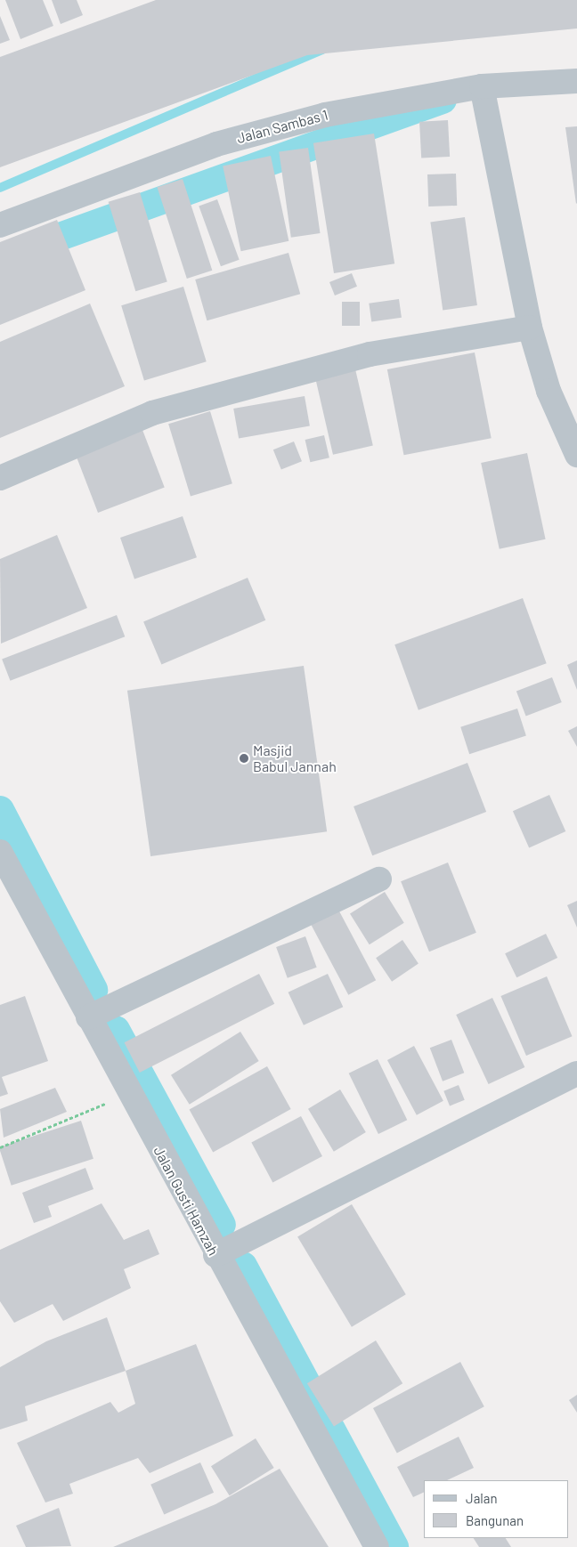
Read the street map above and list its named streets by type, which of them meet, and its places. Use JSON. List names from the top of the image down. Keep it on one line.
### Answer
{"streets":{"street":["Jalan Sambas 1","Jalan Gusti Hamzah"]},"places":["Masjid Babul Jannah"],"legend":["Jalan","Bangunan"]}
